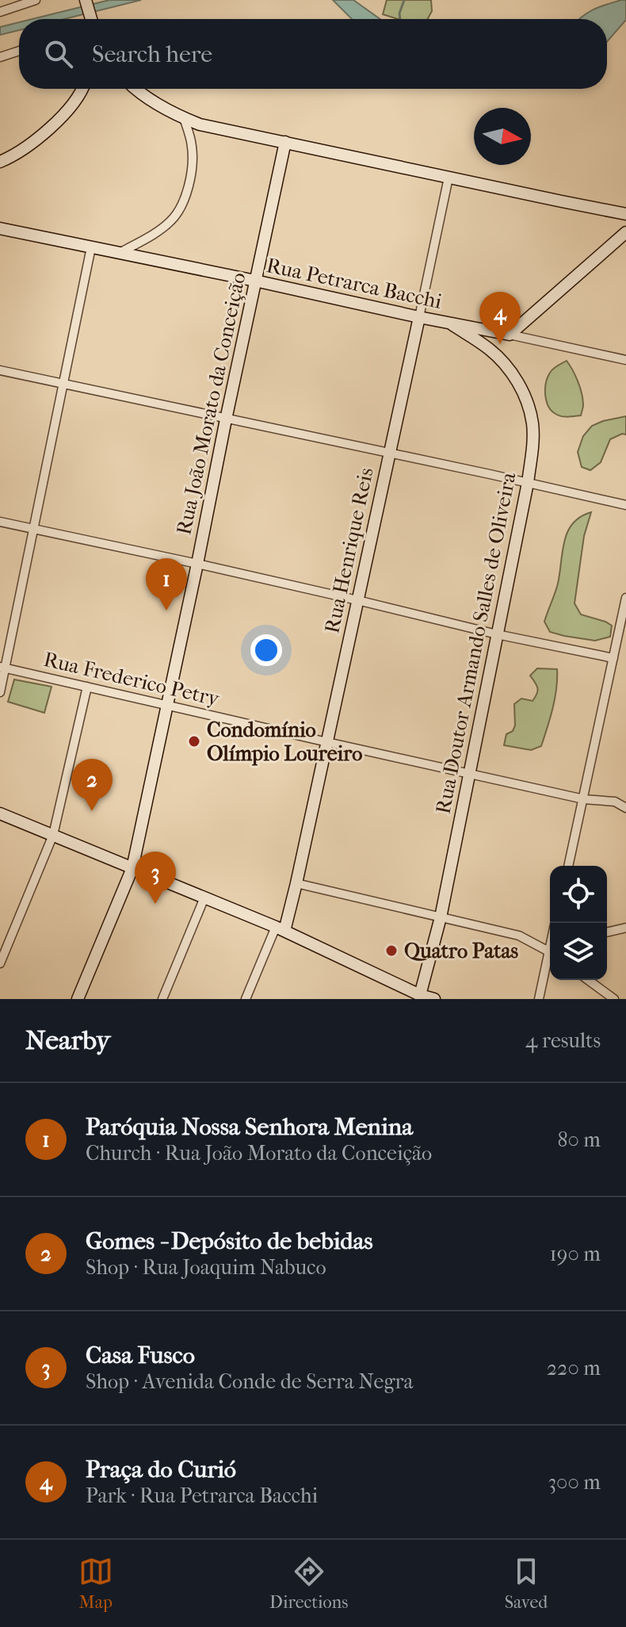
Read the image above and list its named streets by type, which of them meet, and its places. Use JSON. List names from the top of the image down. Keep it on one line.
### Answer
{"streets":{"street":["Rua Petrarca Bacchi","Rua João Morato da Conceição","Rua Henrique Reis","Rua Doutor Armando Salles de Oliveira","Rua Frederico Petry"]},"crossings":[["Rua Petrarca Bacchi","Rua João Morato da Conceição"],["Rua Petrarca Bacchi","Rua Henrique Reis"],["Rua Petrarca Bacchi","Rua Doutor Armando Salles de Oliveira"],["Rua João Morato da Conceição","Rua Frederico Petry"],["Rua Henrique Reis","Rua Frederico Petry"],["Rua Doutor Armando Salles de Oliveira","Rua Frederico Petry"]],"places":["Condomínio Olímpio Loureiro","Quatro Patas"],"north":"right","page":{"search":"Search here","pins":["4","1","2","3"],"heading":["Nearby","4 results"],"list":[{"mark":"1","name":"Paróquia Nossa Senhora Menina","note":"Church · Rua João Morato da Conceição","value":"80 m"},{"mark":"2","name":"Gomes - Depósito de bebidas","note":"Shop · Rua Joaquim Nabuco","value":"190 m"},{"mark":"3","name":"Casa Fusco","note":"Shop · Avenida Conde de Serra Negra","value":"220 m"},{"mark":"4","name":"Praça do Curió","note":"Park · Rua Petrarca Bacchi","value":"300 m"}],"nav":["Map","Directions","Saved"]}}
